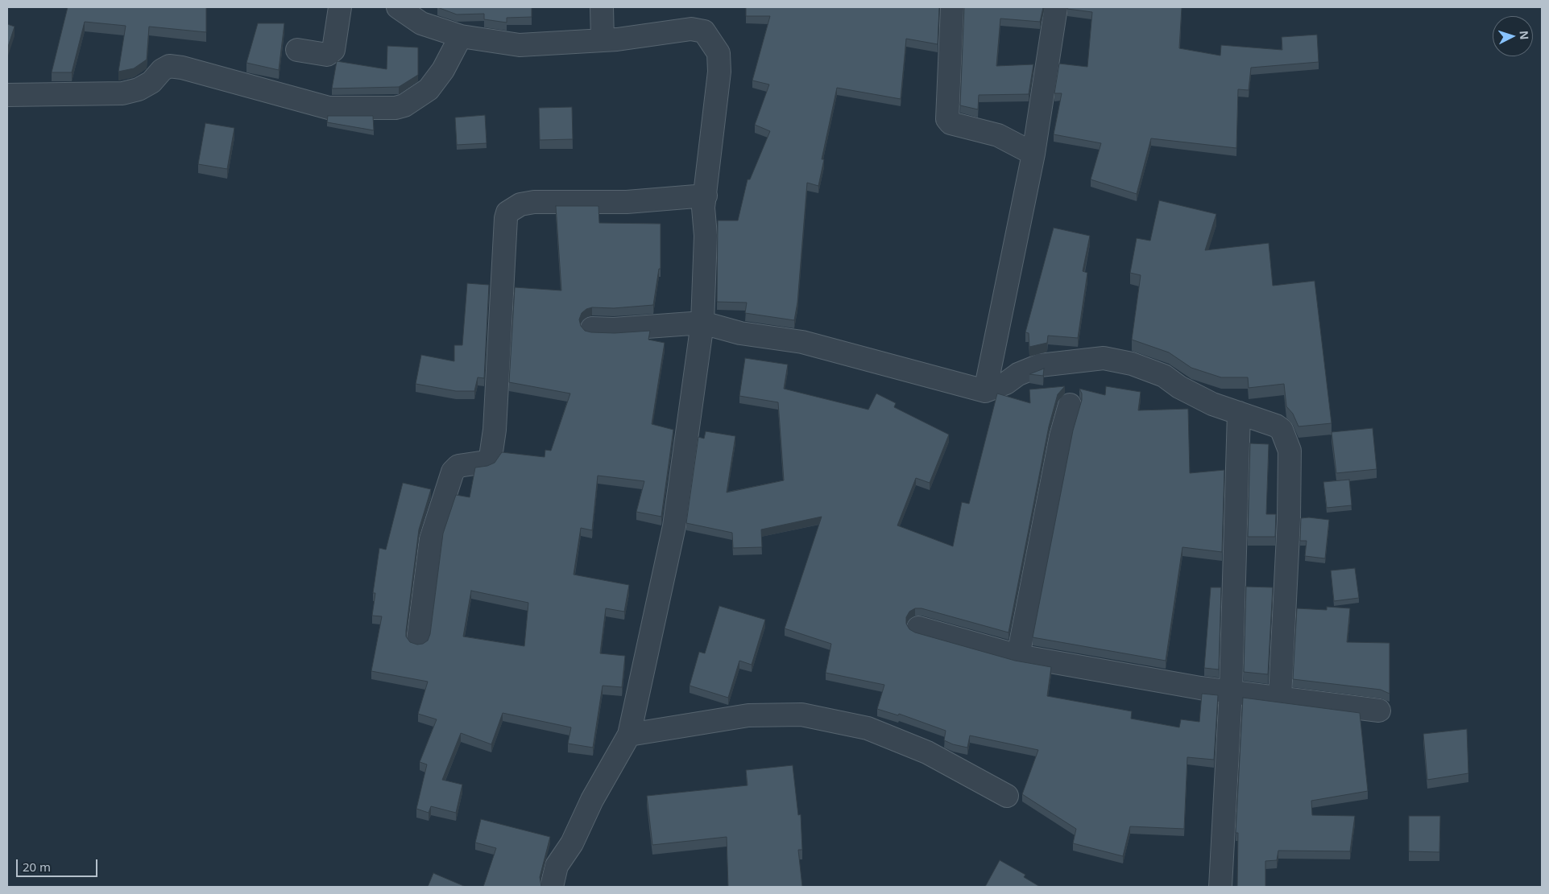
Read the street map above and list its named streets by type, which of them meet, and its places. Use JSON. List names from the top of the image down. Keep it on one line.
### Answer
{"scale_bar":"20 m","north":"right"}
